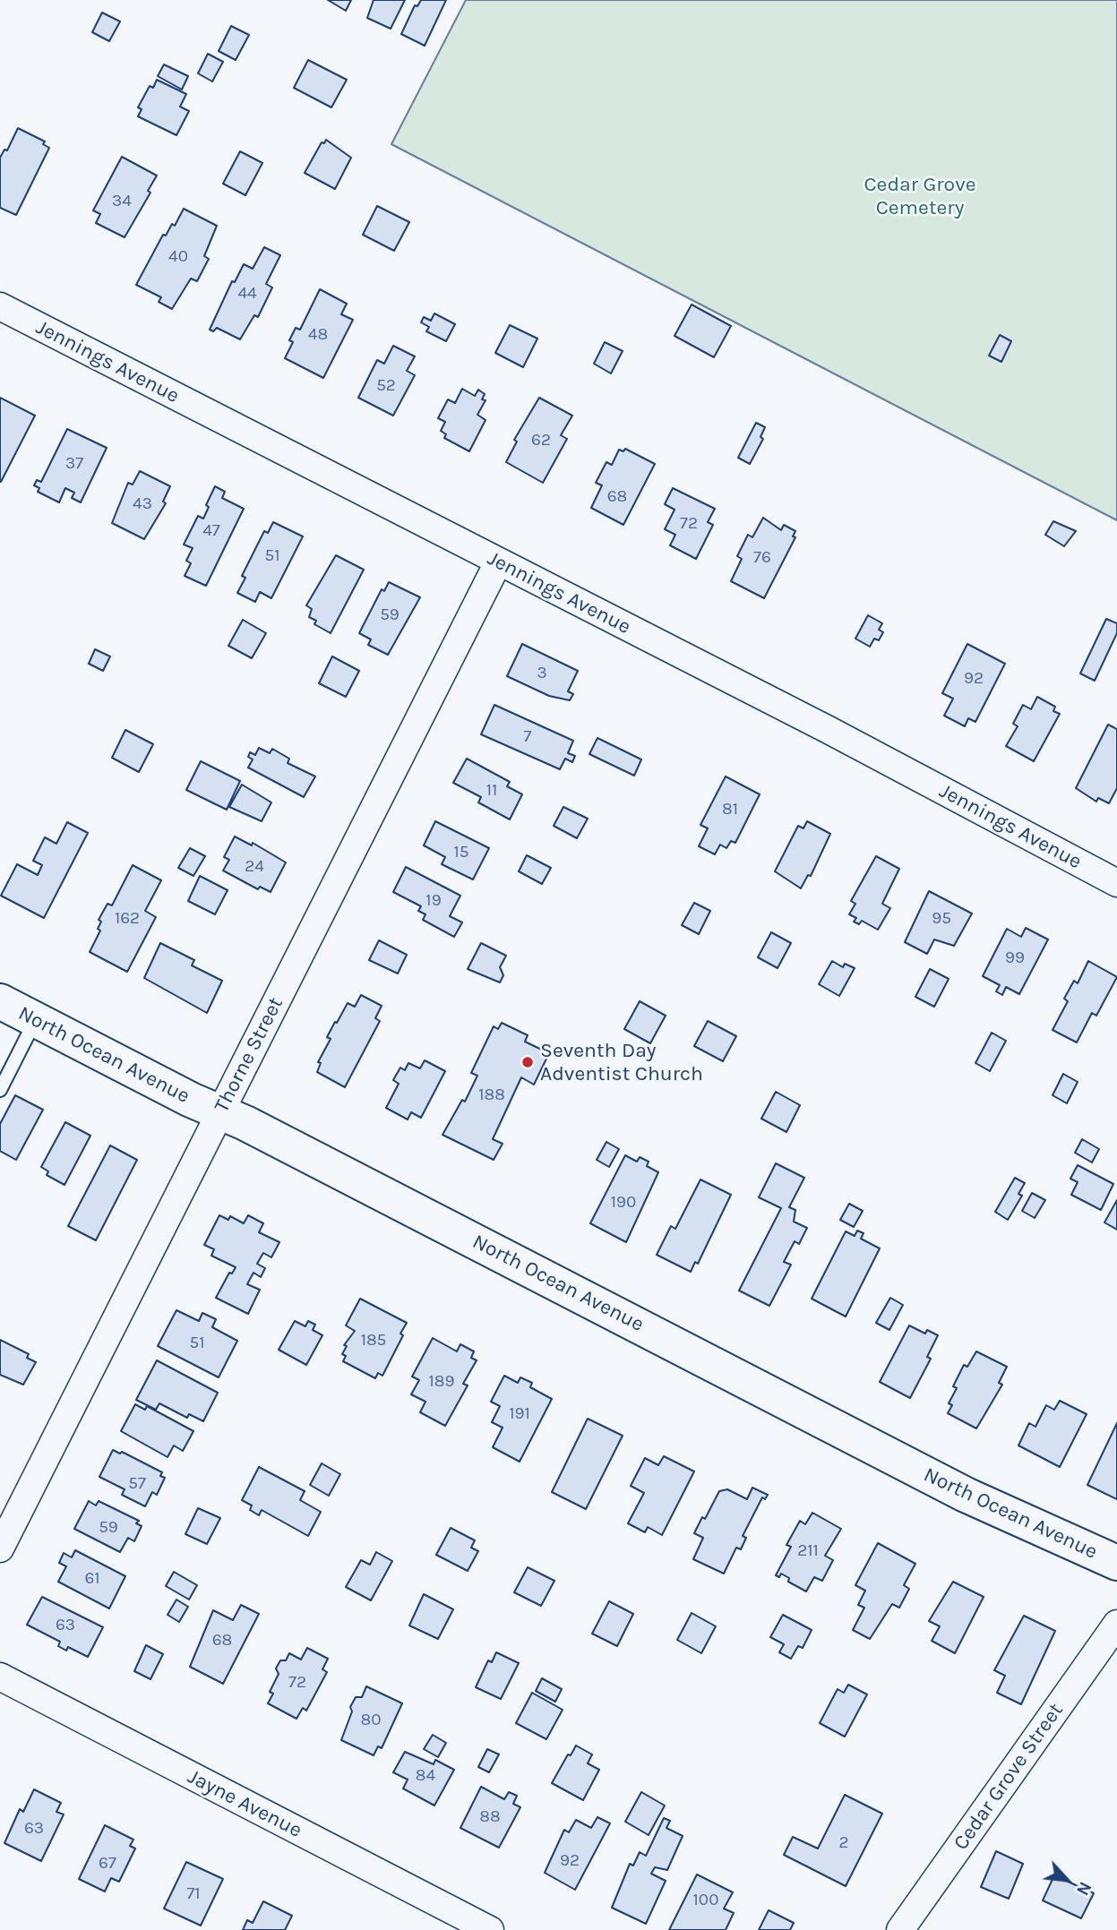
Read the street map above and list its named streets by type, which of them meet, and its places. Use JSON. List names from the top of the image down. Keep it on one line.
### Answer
{"streets":{"street":["Jennings Avenue","North Ocean Avenue","Thorne Street","Cedar Grove Street","Jayne Avenue"]},"crossings":[["Jennings Avenue","Thorne Street"],["North Ocean Avenue","Thorne Street"]],"parks":["Cedar Grove Cemetery"],"places":["Seventh Day Adventist Church"],"house_numbers":["34","40","44","48","52","62","37","68","43","72","47","51","76","59","3","92","7","11","81","15","24","19","162","95","99","188","190","185","51","189","191","57","59","211","61","63","68","72","80","84","88","63","2","92","67","71","100"],"north":"bottom right"}
